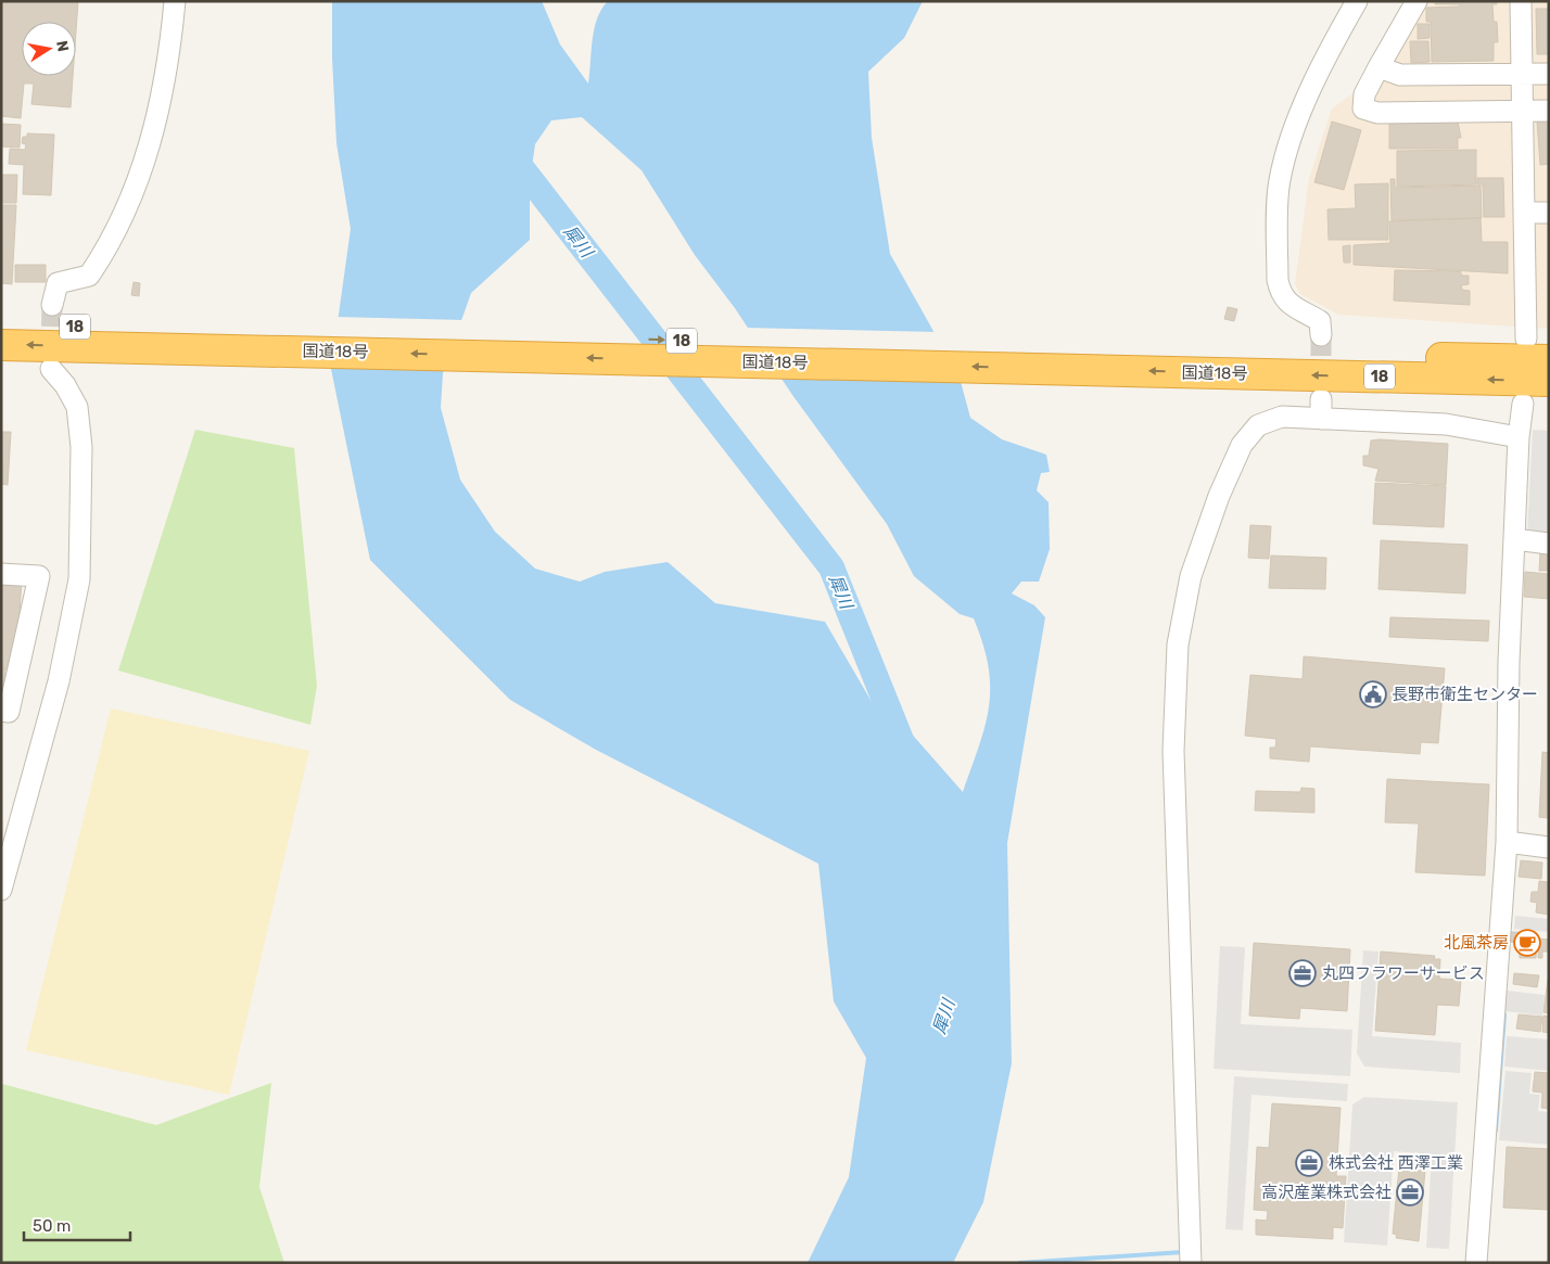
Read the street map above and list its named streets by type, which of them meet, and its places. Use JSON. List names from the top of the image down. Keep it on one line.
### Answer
{"streets":{"highway":["18","国道18号"]},"water":["犀川"],"places":{"public building":["長野市衛生センター"],"cafe":["北風茶房"],"office":["丸四フラワーサービス","株式会社 西澤工業","高沢産業株式会社"]},"scale_bar":"50 m","north":"right"}
